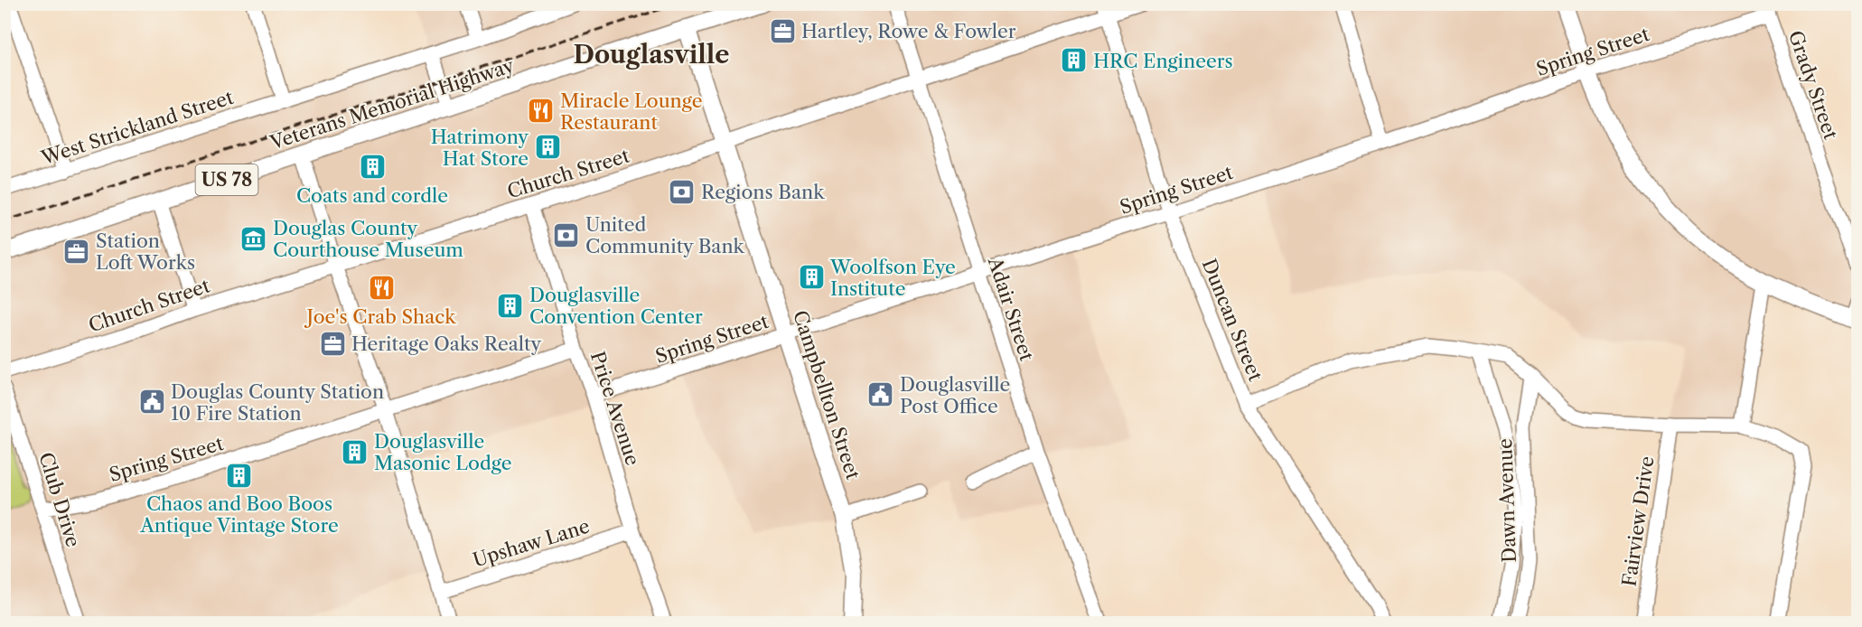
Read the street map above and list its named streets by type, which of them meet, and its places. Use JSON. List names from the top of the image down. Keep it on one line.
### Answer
{"streets":{"main road":["Veterans Memorial Highway","US 78","Campbellton Street"],"street":["Spring Street","Grady Street","West Strickland Street","Church Street","Adair Street","Duncan Street","Price Avenue","Club Drive","Dawn Avenue","Fairview Drive","Upshaw Lane"]},"crossings":[["Spring Street","Grady Street"],["Spring Street","Adair Street"],["Spring Street","Duncan Street"],["Spring Street","Campbellton Street"],["Spring Street","Price Avenue"],["Spring Street","Club Drive"],["Veterans Memorial Highway","Campbellton Street"],["Church Street","Adair Street"],["Church Street","Duncan Street"],["Church Street","Campbellton Street"],["Church Street","Price Avenue"],["Price Avenue","Upshaw Lane"]],"districts":["Douglasville"],"places":{"office":["Hartley, Rowe & Fowler","Station Loft Works","Heritage Oaks Realty"],"building":["HRC Engineers","Hatrimony Hat Store","Coats and cordle","Woolfson Eye Institute","Douglasville Convention Center","Douglasville Masonic Lodge","Chaos and Boo Boos Antique Vintage Store"],"restaurant":["Miracle Lounge Restaurant","Joe's Crab Shack"],"bank":["Regions Bank","United Community Bank"],"museum":["Douglas County Courthouse Museum"],"public building":["Douglasville Post Office","Douglas County Station 10 Fire Station"]}}
